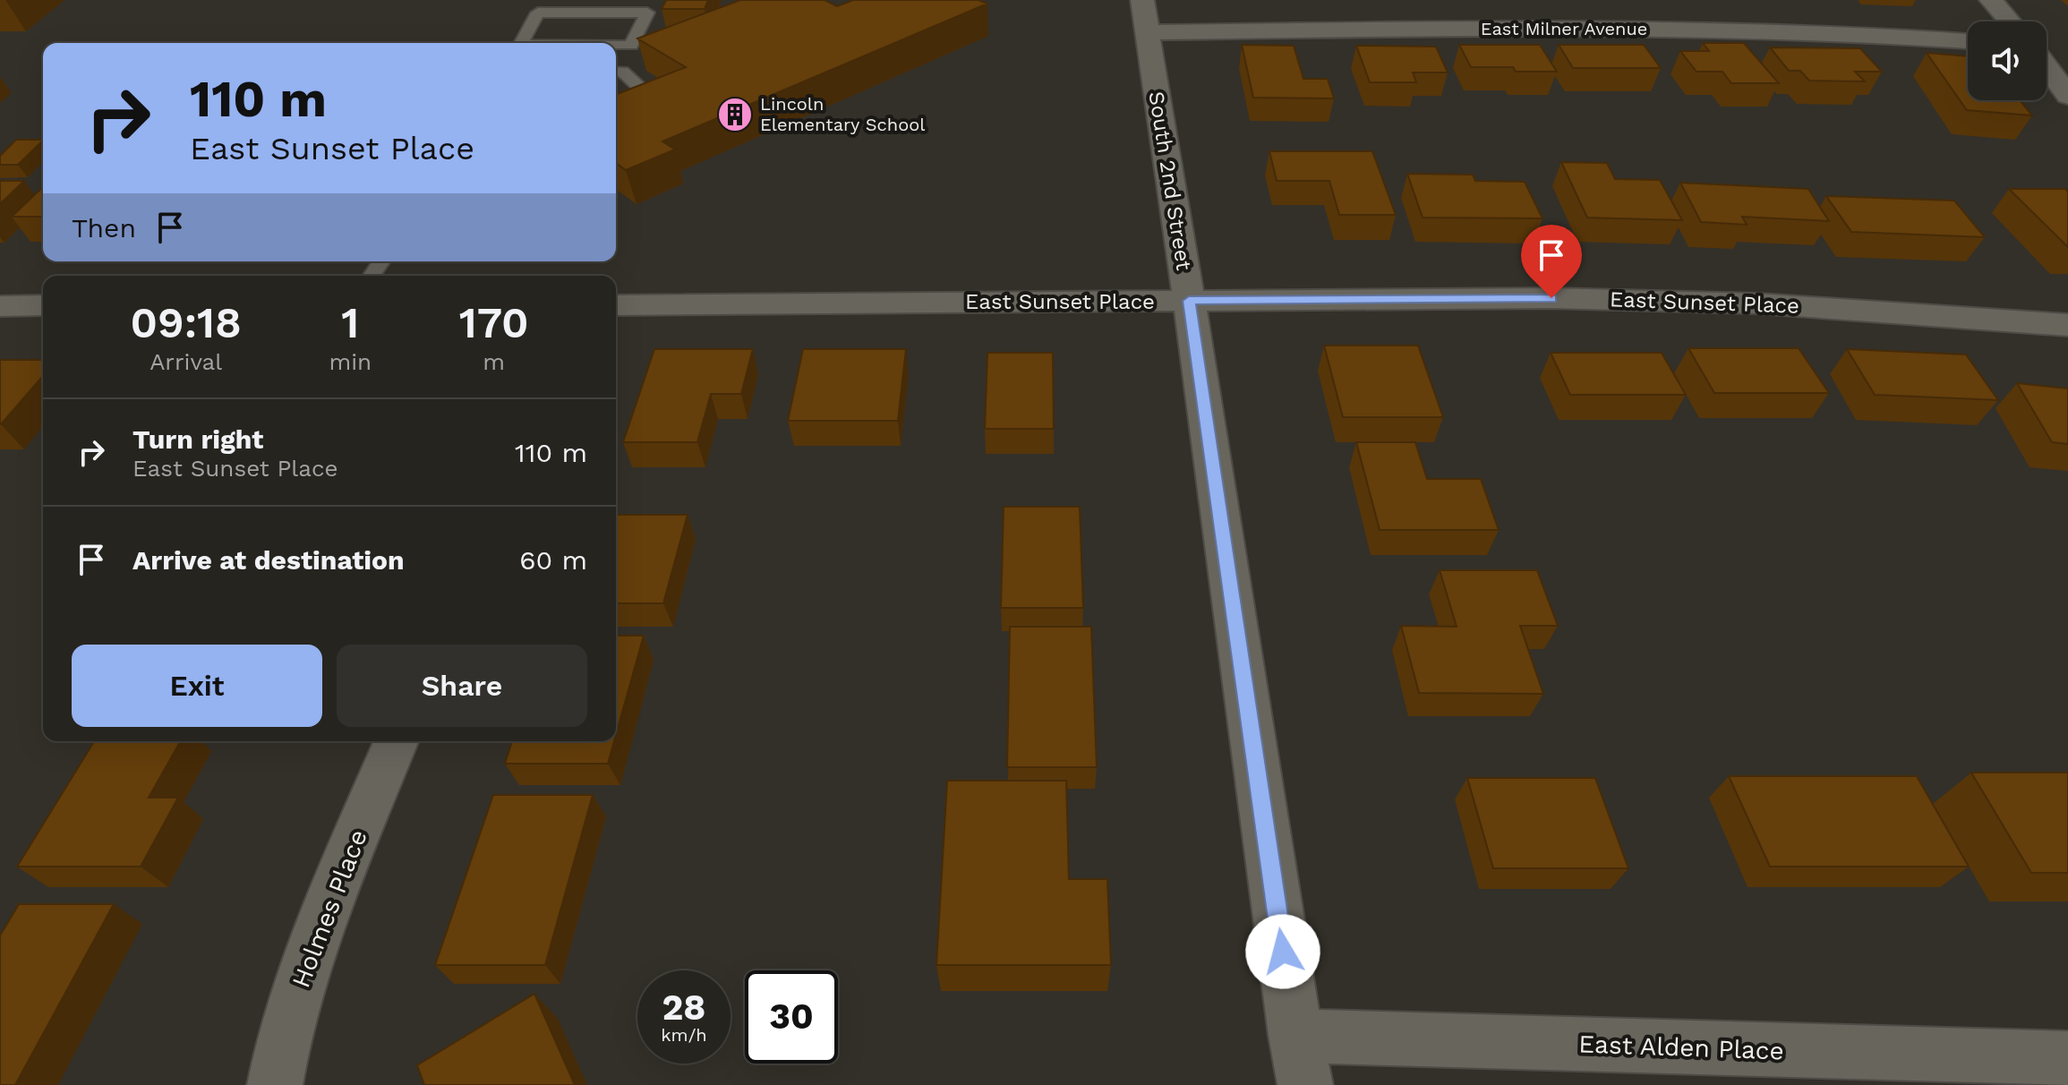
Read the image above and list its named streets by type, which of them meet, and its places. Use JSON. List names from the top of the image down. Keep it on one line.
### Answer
{"streets":{"street":["East Milner Avenue","South 2nd Street","East Sunset Place","Holmes Place","East Alden Place"]},"crossings":[["East Milner Avenue","South 2nd Street"],["South 2nd Street","East Sunset Place"],["South 2nd Street","East Alden Place"]],"places":{"building":["Lincoln Elementary School"]},"page":{"turn":["110 m","East Sunset Place"],"then":"Then","eta":["09:18","Arrival","1","min","170","m"],"list":[{"name":"Turn right","note":"East Sunset Place","value":"110 m"},{"name":"Arrive at destination","value":"60 m"}],"buttons":["Exit","Share"],"speed":"28 km/h","limit":"30"}}
